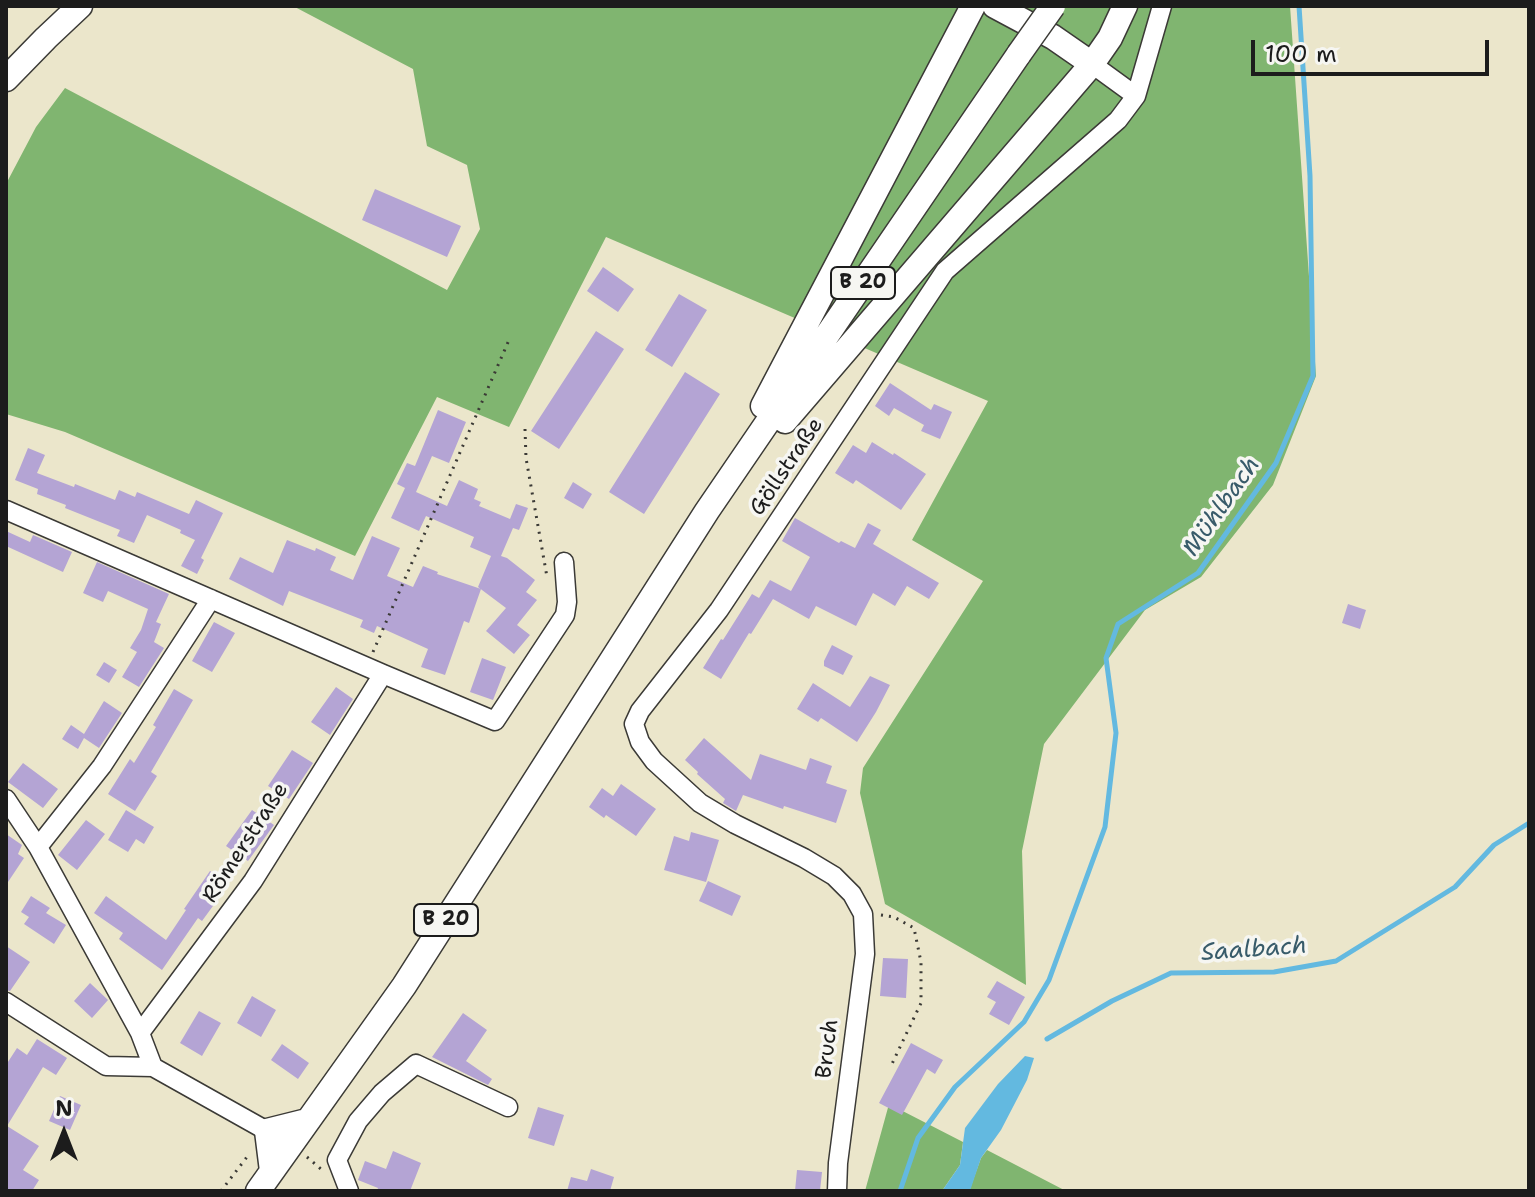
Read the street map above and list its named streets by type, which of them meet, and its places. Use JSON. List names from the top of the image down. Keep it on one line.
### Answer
{"streets":{"main road":["B 20"],"street":["Göllstraße","Römerstraße","Bruch"]},"crossings":[["Göllstraße","Bruch"]],"water":["Mühlbach","Saalbach"],"scale_bar":"100 m","north":"top"}
